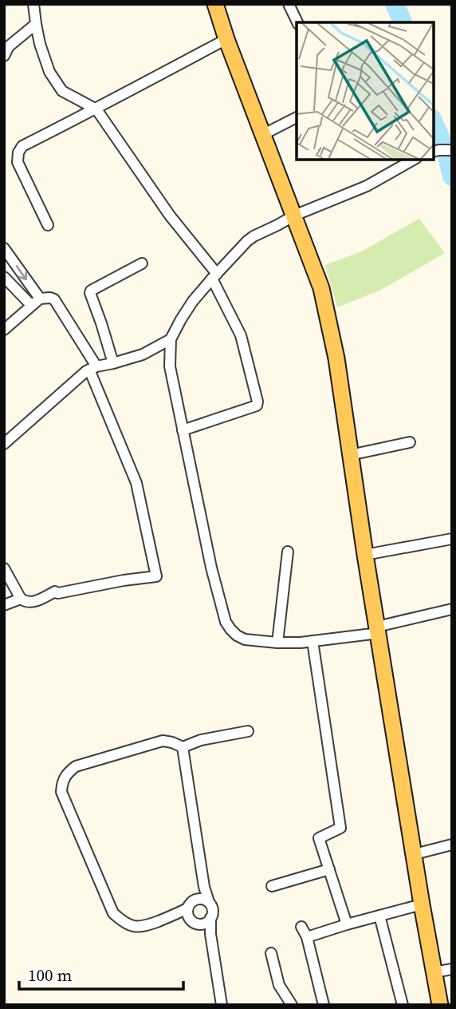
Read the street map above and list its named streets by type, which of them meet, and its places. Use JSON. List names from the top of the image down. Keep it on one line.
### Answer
{"scale_bar":"100 m"}
